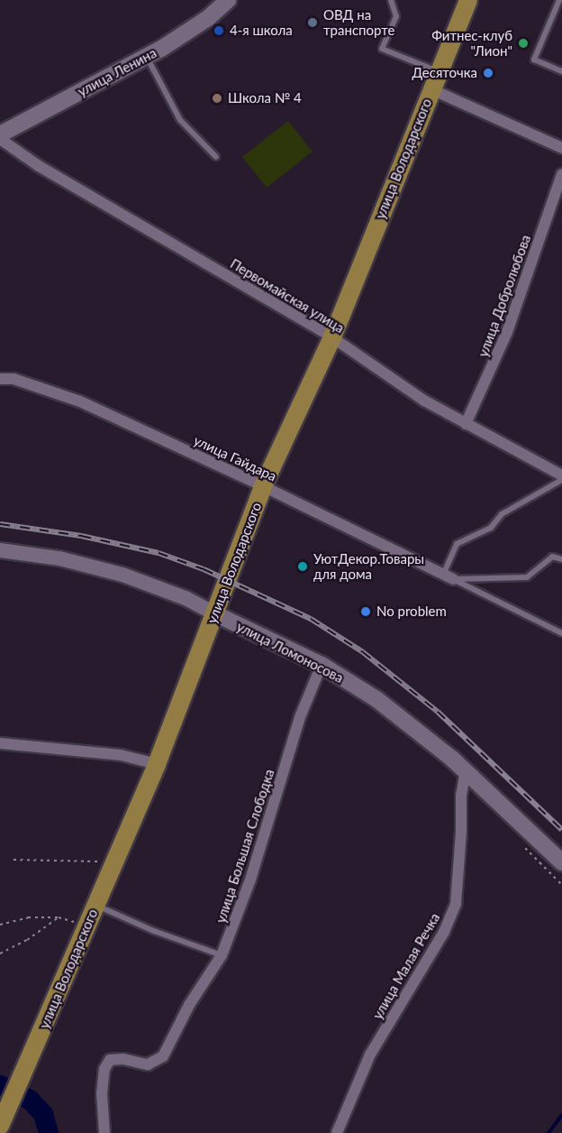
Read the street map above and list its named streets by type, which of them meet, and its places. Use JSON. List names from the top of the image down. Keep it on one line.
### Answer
{"streets":{"main road":["улица Ленина","улица Володарского","улица Ломоносова"],"street":["Первомайская улица","улица Добролюбова","улица Гайдара","улица Большая Слободка","улица Малая Речка"]},"crossings":[["улица Ленина","Первомайская улица"],["улица Володарского","Первомайская улица"],["улица Володарского","улица Гайдара"],["улица Володарского","улица Ломоносова"],["Первомайская улица","улица Добролюбова"],["улица Ломоносова","улица Большая Слободка"],["улица Ломоносова","улица Малая Речка"]],"places":["ОВД на транспорте","4-я школа","Фитнес-клуб \"Лион\"","Десяточка","Школа № 4","УютДекор.Товары для дома","No problem"]}
